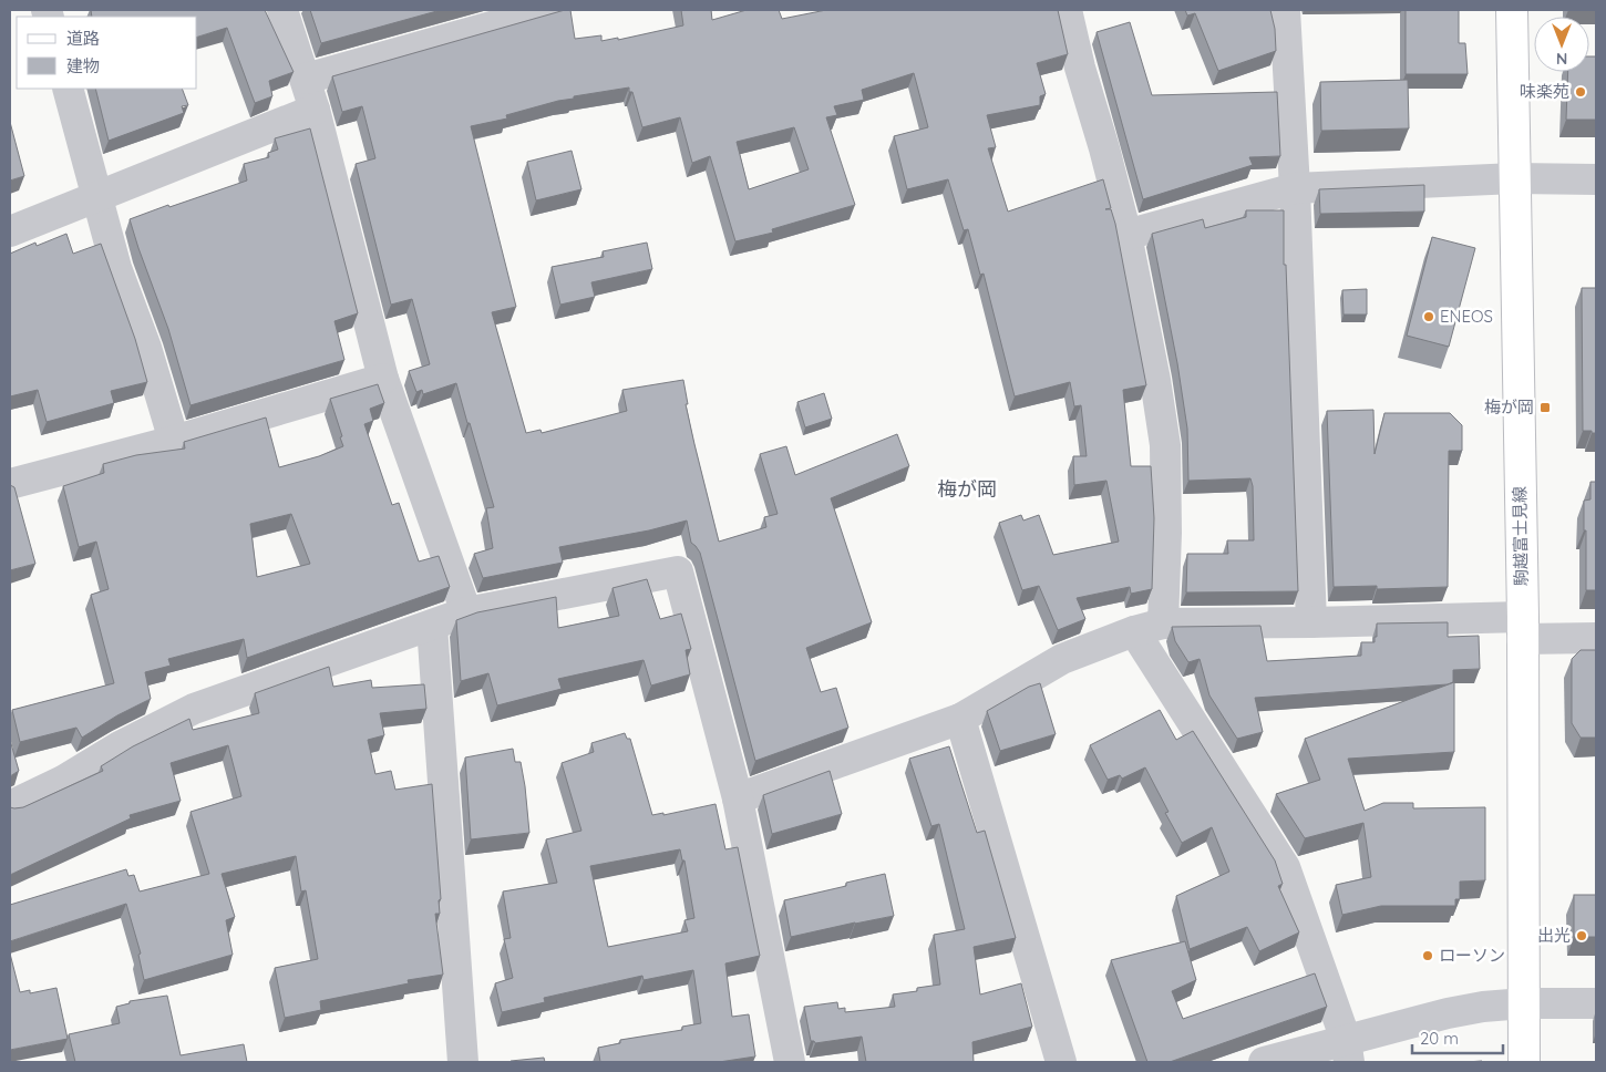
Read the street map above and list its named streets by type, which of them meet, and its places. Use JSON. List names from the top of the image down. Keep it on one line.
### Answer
{"streets":{"main road":["駒越富士見線"]},"districts":["梅が岡"],"places":{"other":["味楽苑","ENEOS","出光","ローソン"],"transit":["梅が岡"]},"legend":["道路","建物"],"scale_bar":"20 m","north":"bottom"}
